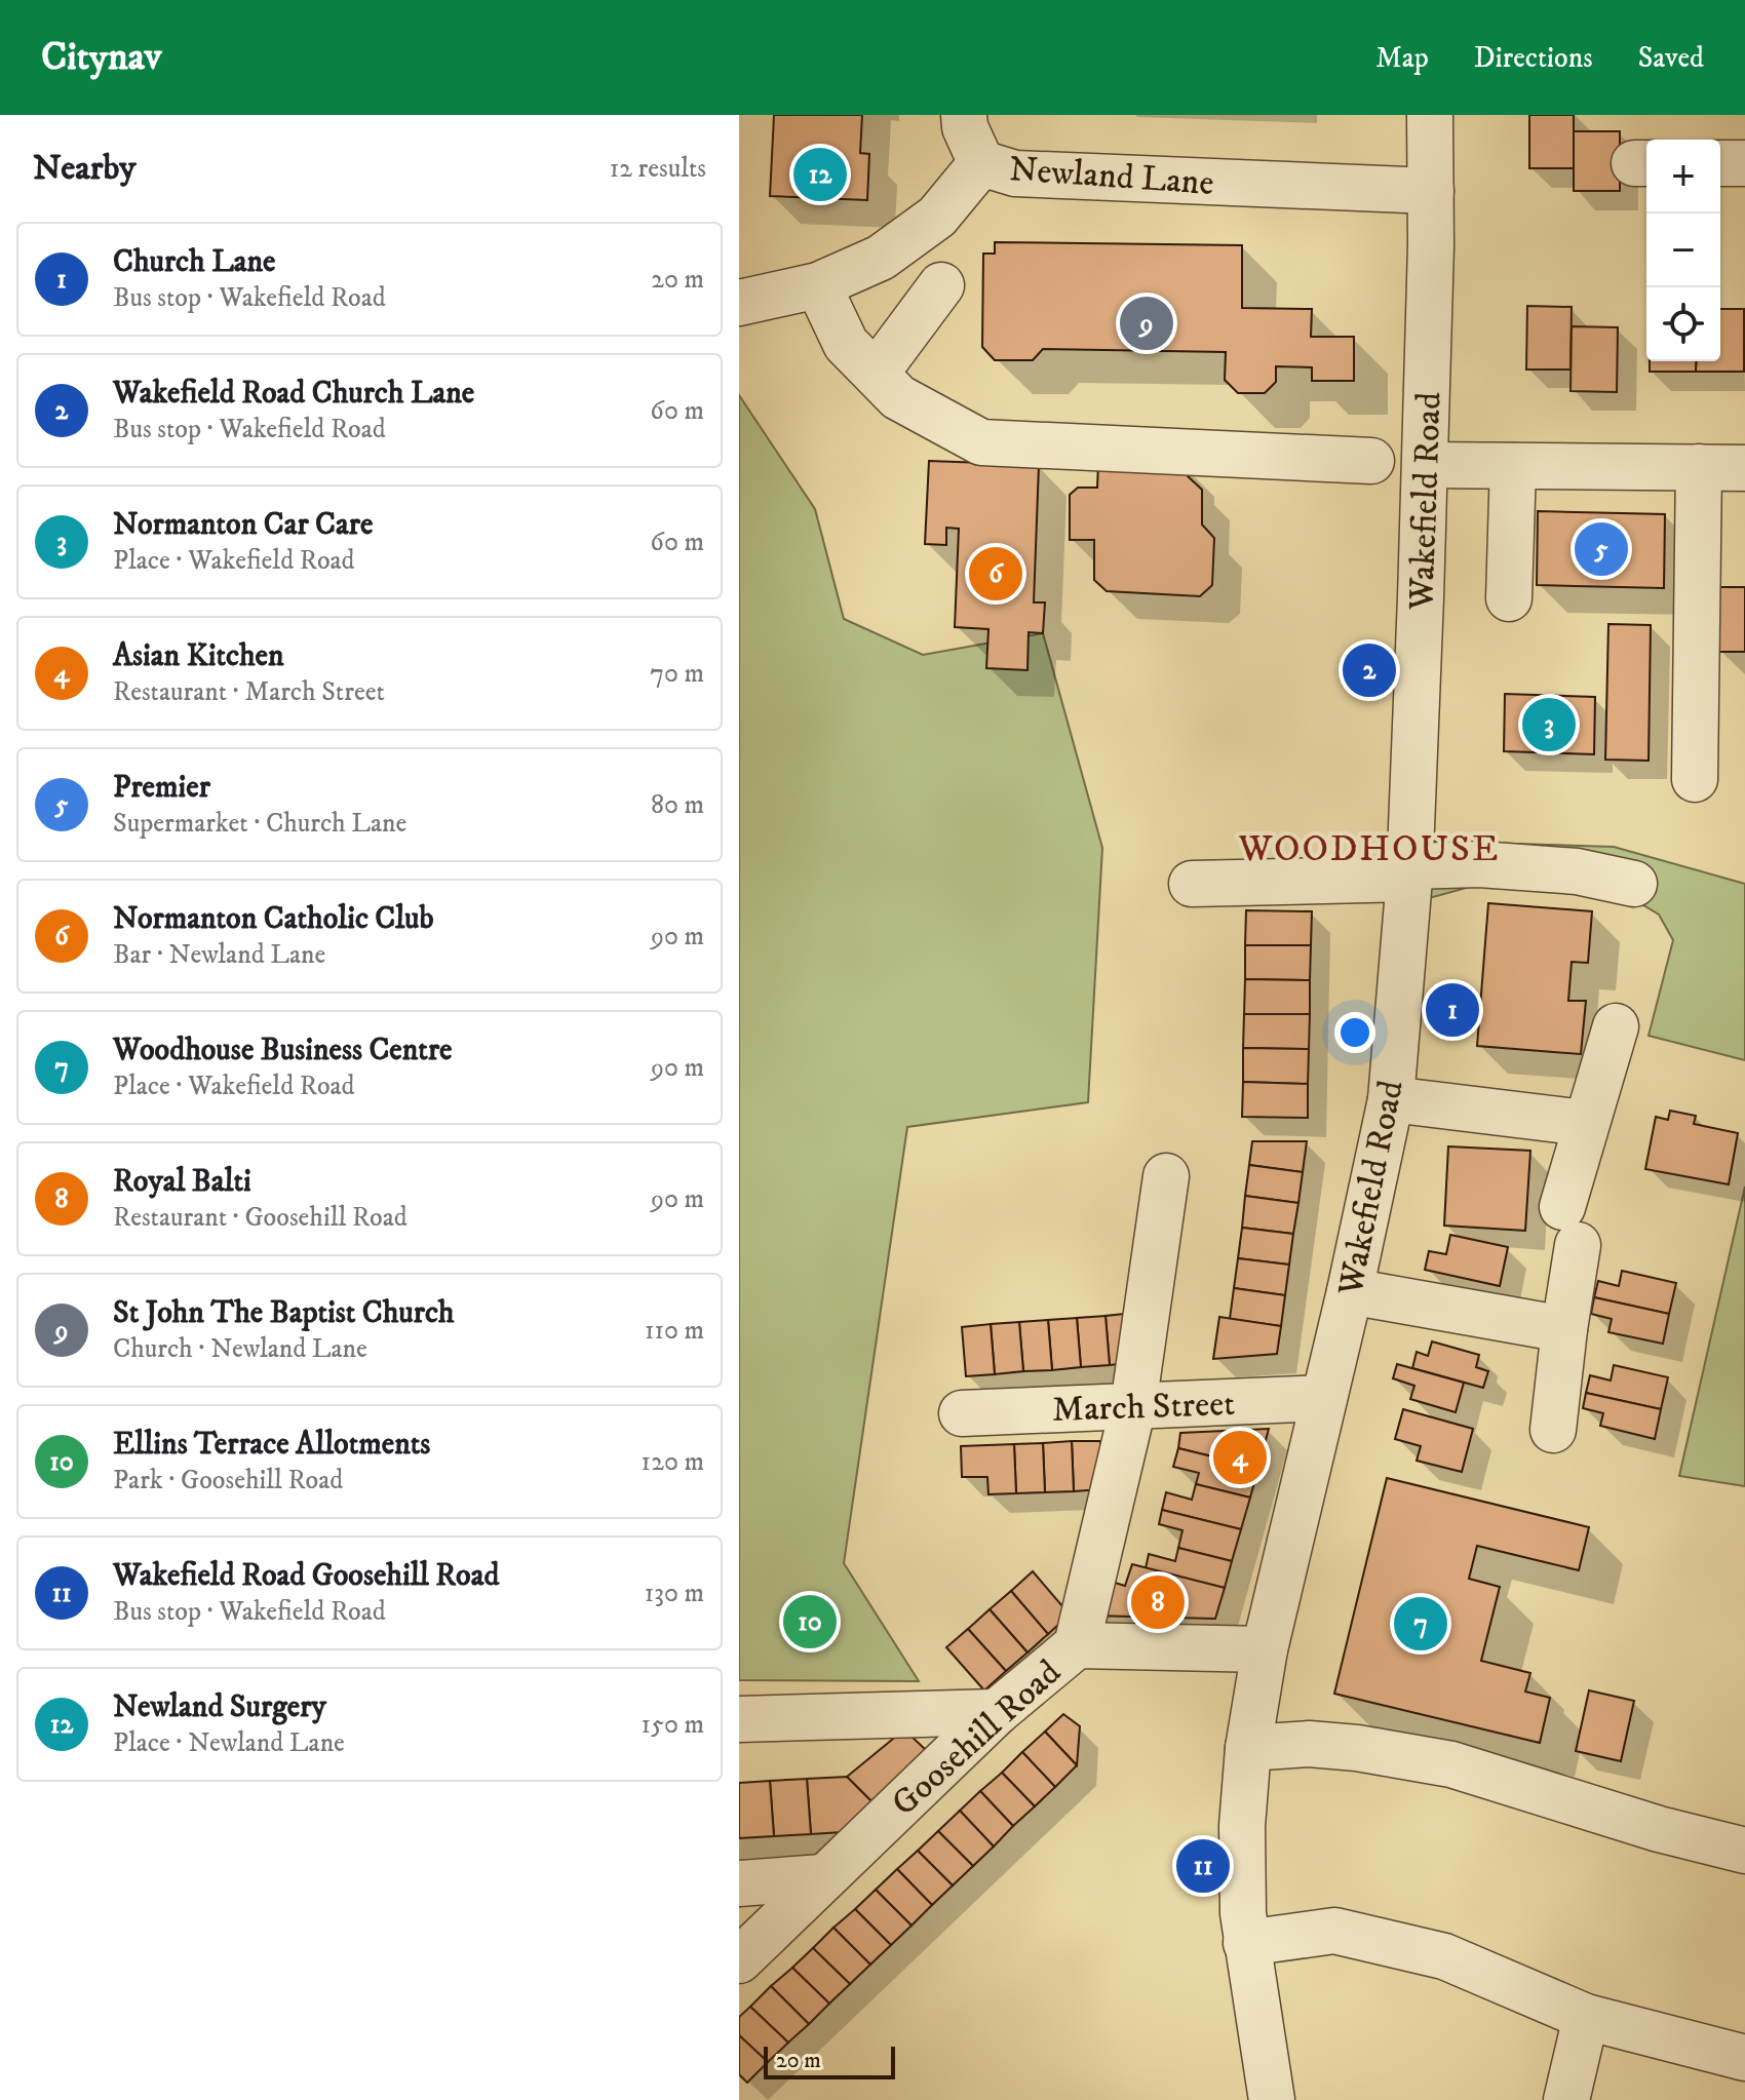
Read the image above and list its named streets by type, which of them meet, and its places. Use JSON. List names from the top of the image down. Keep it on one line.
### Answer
{"streets":{"street":["Newland Lane","Wakefield Road","March Street","Goosehill Road"]},"crossings":[["Newland Lane","Wakefield Road"],["Wakefield Road","March Street"],["Wakefield Road","Goosehill Road"]],"districts":["WOODHOUSE"],"scale_bar":"20 m","page":{"header":"Citynav","nav":["Map","Directions","Saved"],"heading":["Nearby","12 results"],"map_buttons":["+","−"],"pins":["12","9","5","6","2","3","1","4","8","10","7","11"],"list":[{"mark":"1","name":"Church Lane","note":"Bus stop · Wakefield Road","value":"20 m"},{"mark":"2","name":"Wakefield Road Church Lane","note":"Bus stop · Wakefield Road","value":"60 m"},{"mark":"3","name":"Normanton Car Care","note":"Place · Wakefield Road","value":"60 m"},{"mark":"4","name":"Asian Kitchen","note":"Restaurant · March Street","value":"70 m"},{"mark":"5","name":"Premier","note":"Supermarket · Church Lane","value":"80 m"},{"mark":"6","name":"Normanton Catholic Club","note":"Bar · Newland Lane","value":"90 m"},{"mark":"7","name":"Woodhouse Business Centre","note":"Place · Wakefield Road","value":"90 m"},{"mark":"8","name":"Royal Balti","note":"Restaurant · Goosehill Road","value":"90 m"},{"mark":"9","name":"St John The Baptist Church","note":"Church · Newland Lane","value":"110 m"},{"mark":"10","name":"Ellins Terrace Allotments","note":"Park · Goosehill Road","value":"120 m"},{"mark":"11","name":"Wakefield Road Goosehill Road","note":"Bus stop · Wakefield Road","value":"130 m"},{"mark":"12","name":"Newland Surgery","note":"Place · Newland Lane","value":"150 m"}],"scale":"20 m"}}
